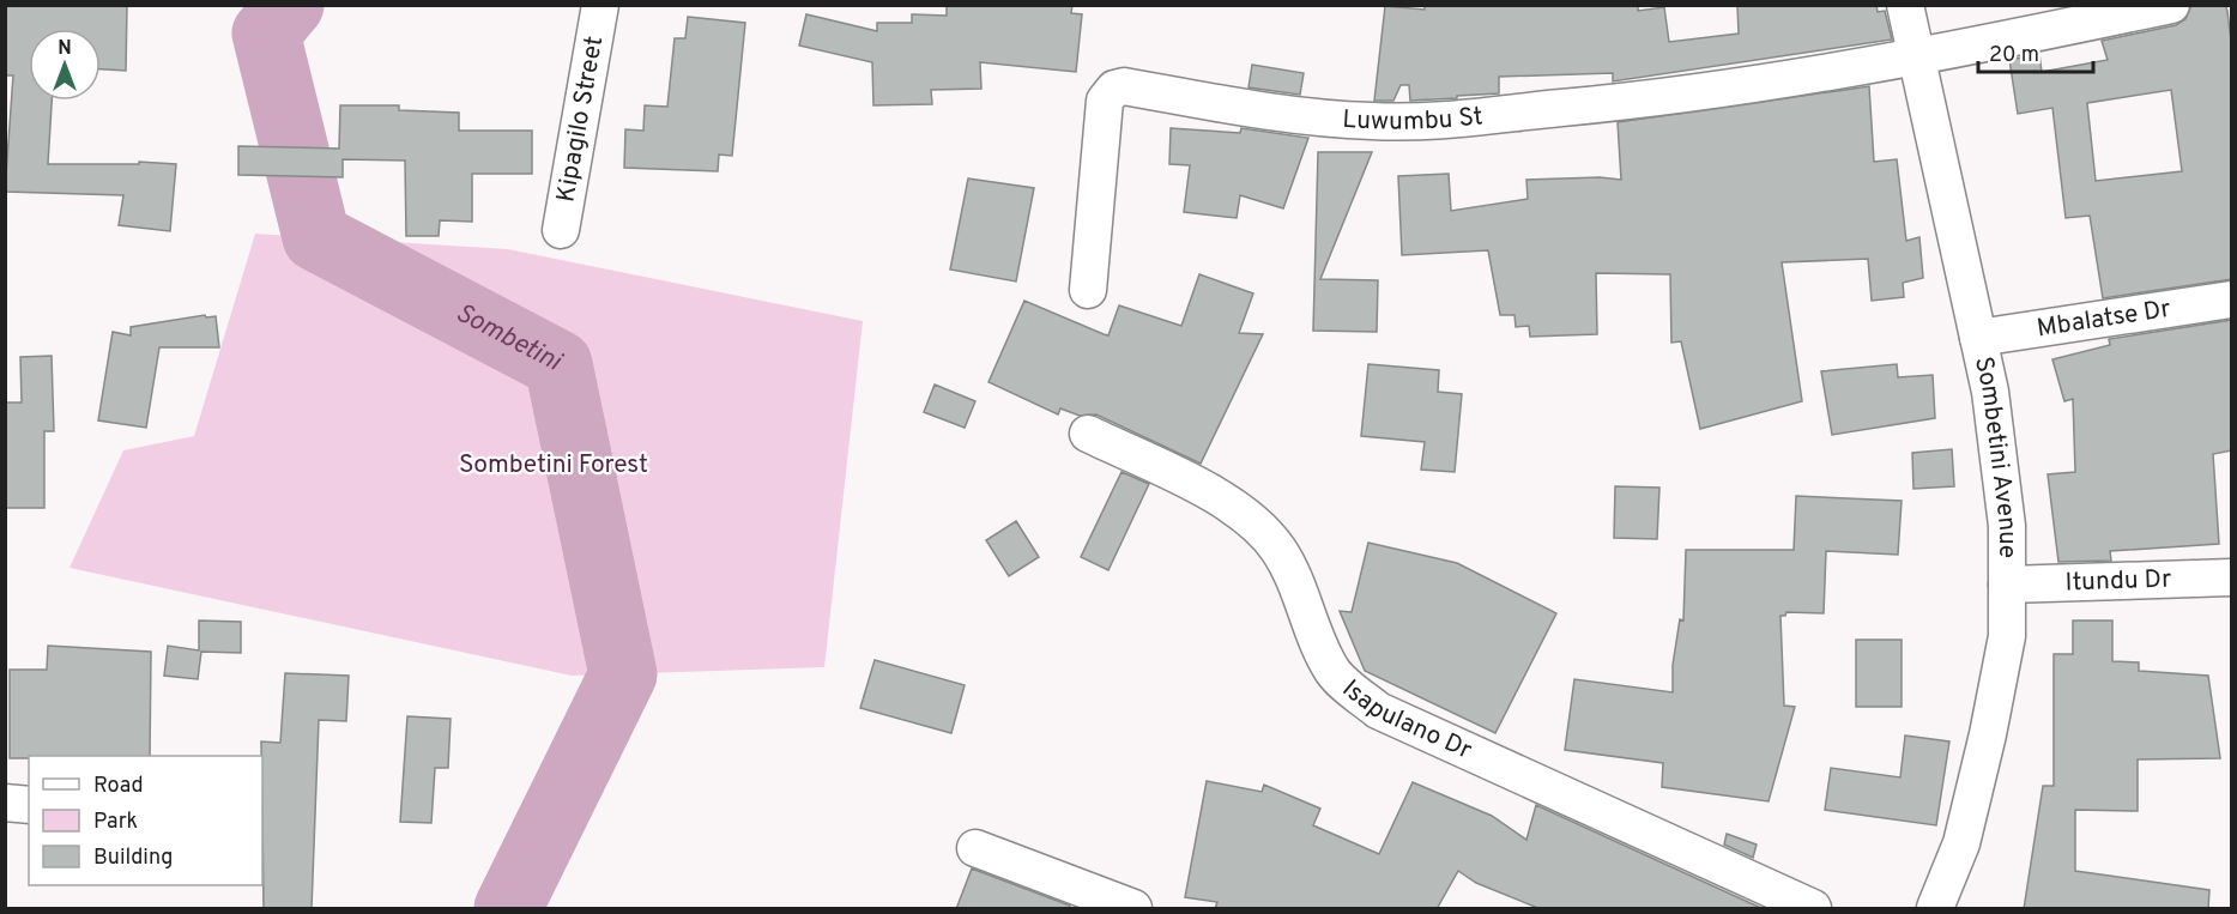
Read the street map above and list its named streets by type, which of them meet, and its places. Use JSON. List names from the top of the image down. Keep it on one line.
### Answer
{"streets":{"street":["Luwumbu St","Kipagilo Street","Mbalatse Dr","Sombetini Avenue","Itundu Dr","Isapulano Dr"]},"crossings":[["Luwumbu St","Sombetini Avenue"],["Mbalatse Dr","Sombetini Avenue"],["Sombetini Avenue","Itundu Dr"]],"water":["Sombetini"],"parks":["Sombetini Forest"],"legend":["Road","Park","Building"],"scale_bar":"20 m","north":"top"}
